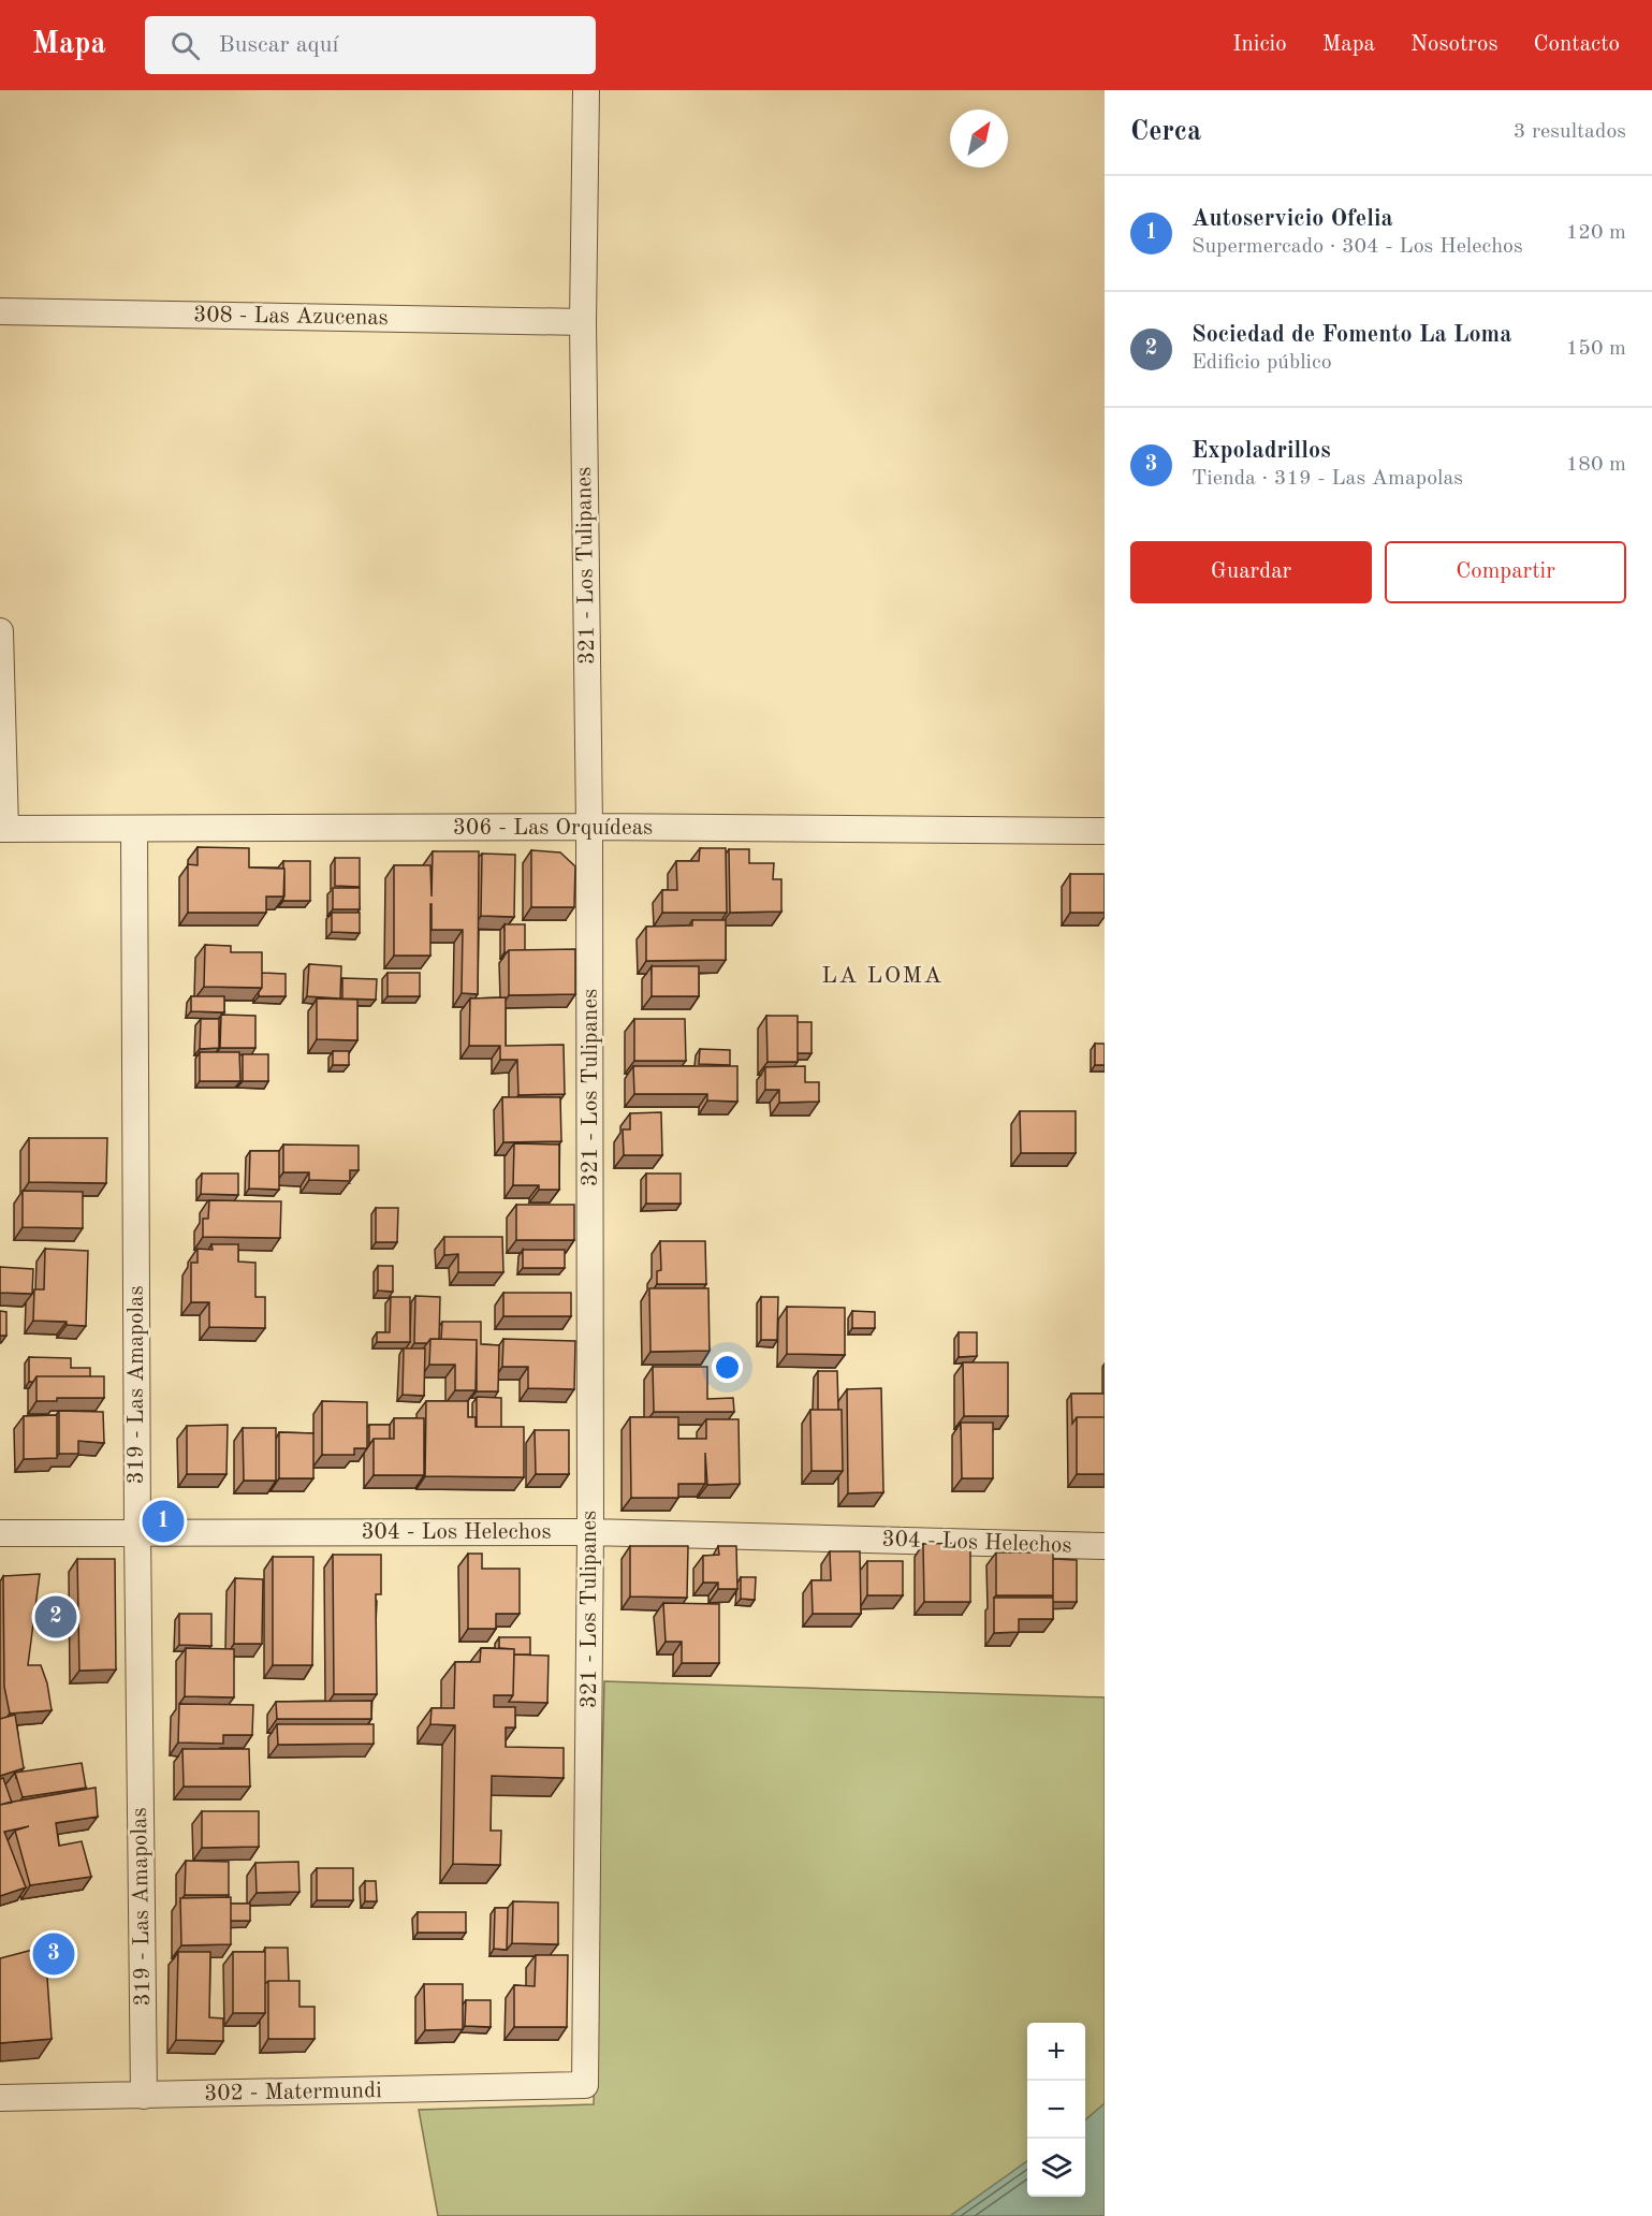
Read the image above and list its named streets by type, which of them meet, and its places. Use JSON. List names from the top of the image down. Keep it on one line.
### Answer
{"streets":{"street":["308 - Las Azucenas","321 - Los Tulipanes","306 - Las Orquídeas","319 - Las Amapolas","304 - Los Helechos","302 - Matermundi"]},"crossings":[["308 - Las Azucenas","321 - Los Tulipanes"],["321 - Los Tulipanes","306 - Las Orquídeas"],["321 - Los Tulipanes","304 - Los Helechos"],["321 - Los Tulipanes","302 - Matermundi"],["306 - Las Orquídeas","319 - Las Amapolas"],["319 - Las Amapolas","304 - Los Helechos"],["319 - Las Amapolas","302 - Matermundi"]],"districts":["LA LOMA"],"north":"top right","page":{"header":"Mapa","search":"Buscar aquí","nav":["Inicio","Mapa","Nosotros","Contacto"],"heading":["Cerca","3 resultados"],"list":[{"mark":"1","name":"Autoservicio Ofelia","note":"Supermercado · 304 - Los Helechos","value":"120 m"},{"mark":"2","name":"Sociedad de Fomento La Loma","note":"Edificio público","value":"150 m"},{"mark":"3","name":"Expoladrillos","note":"Tienda · 319 - Las Amapolas","value":"180 m"}],"buttons":["Guardar","Compartir"],"pins":["1","2","3"],"map_buttons":["+","−"]}}
